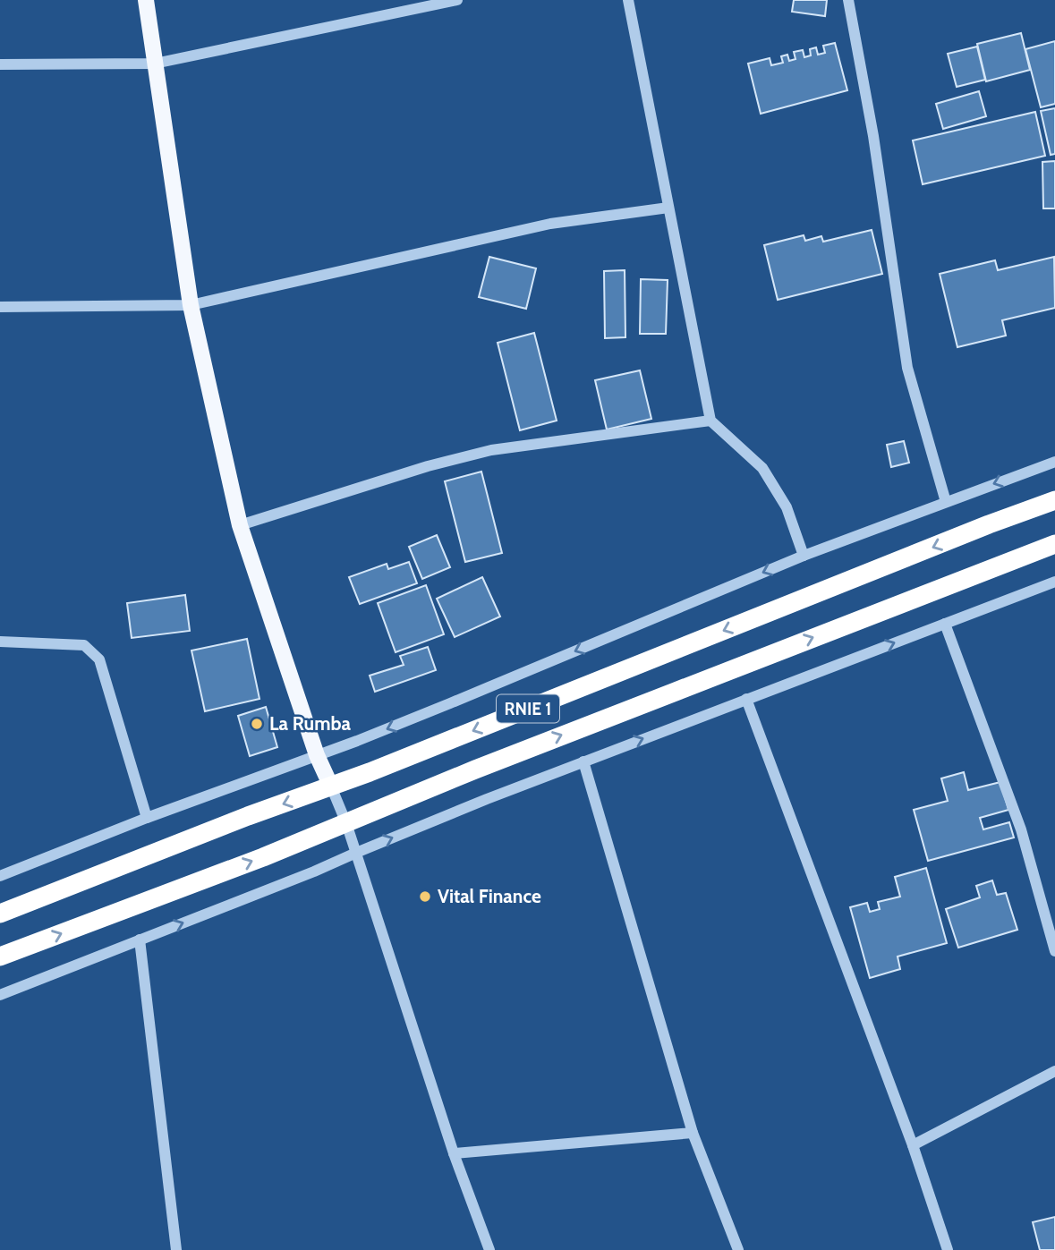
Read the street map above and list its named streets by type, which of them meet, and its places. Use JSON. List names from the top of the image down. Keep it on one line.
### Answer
{"streets":{"highway":["RNIE 1"]},"places":["La Rumba","Vital Finance"]}
